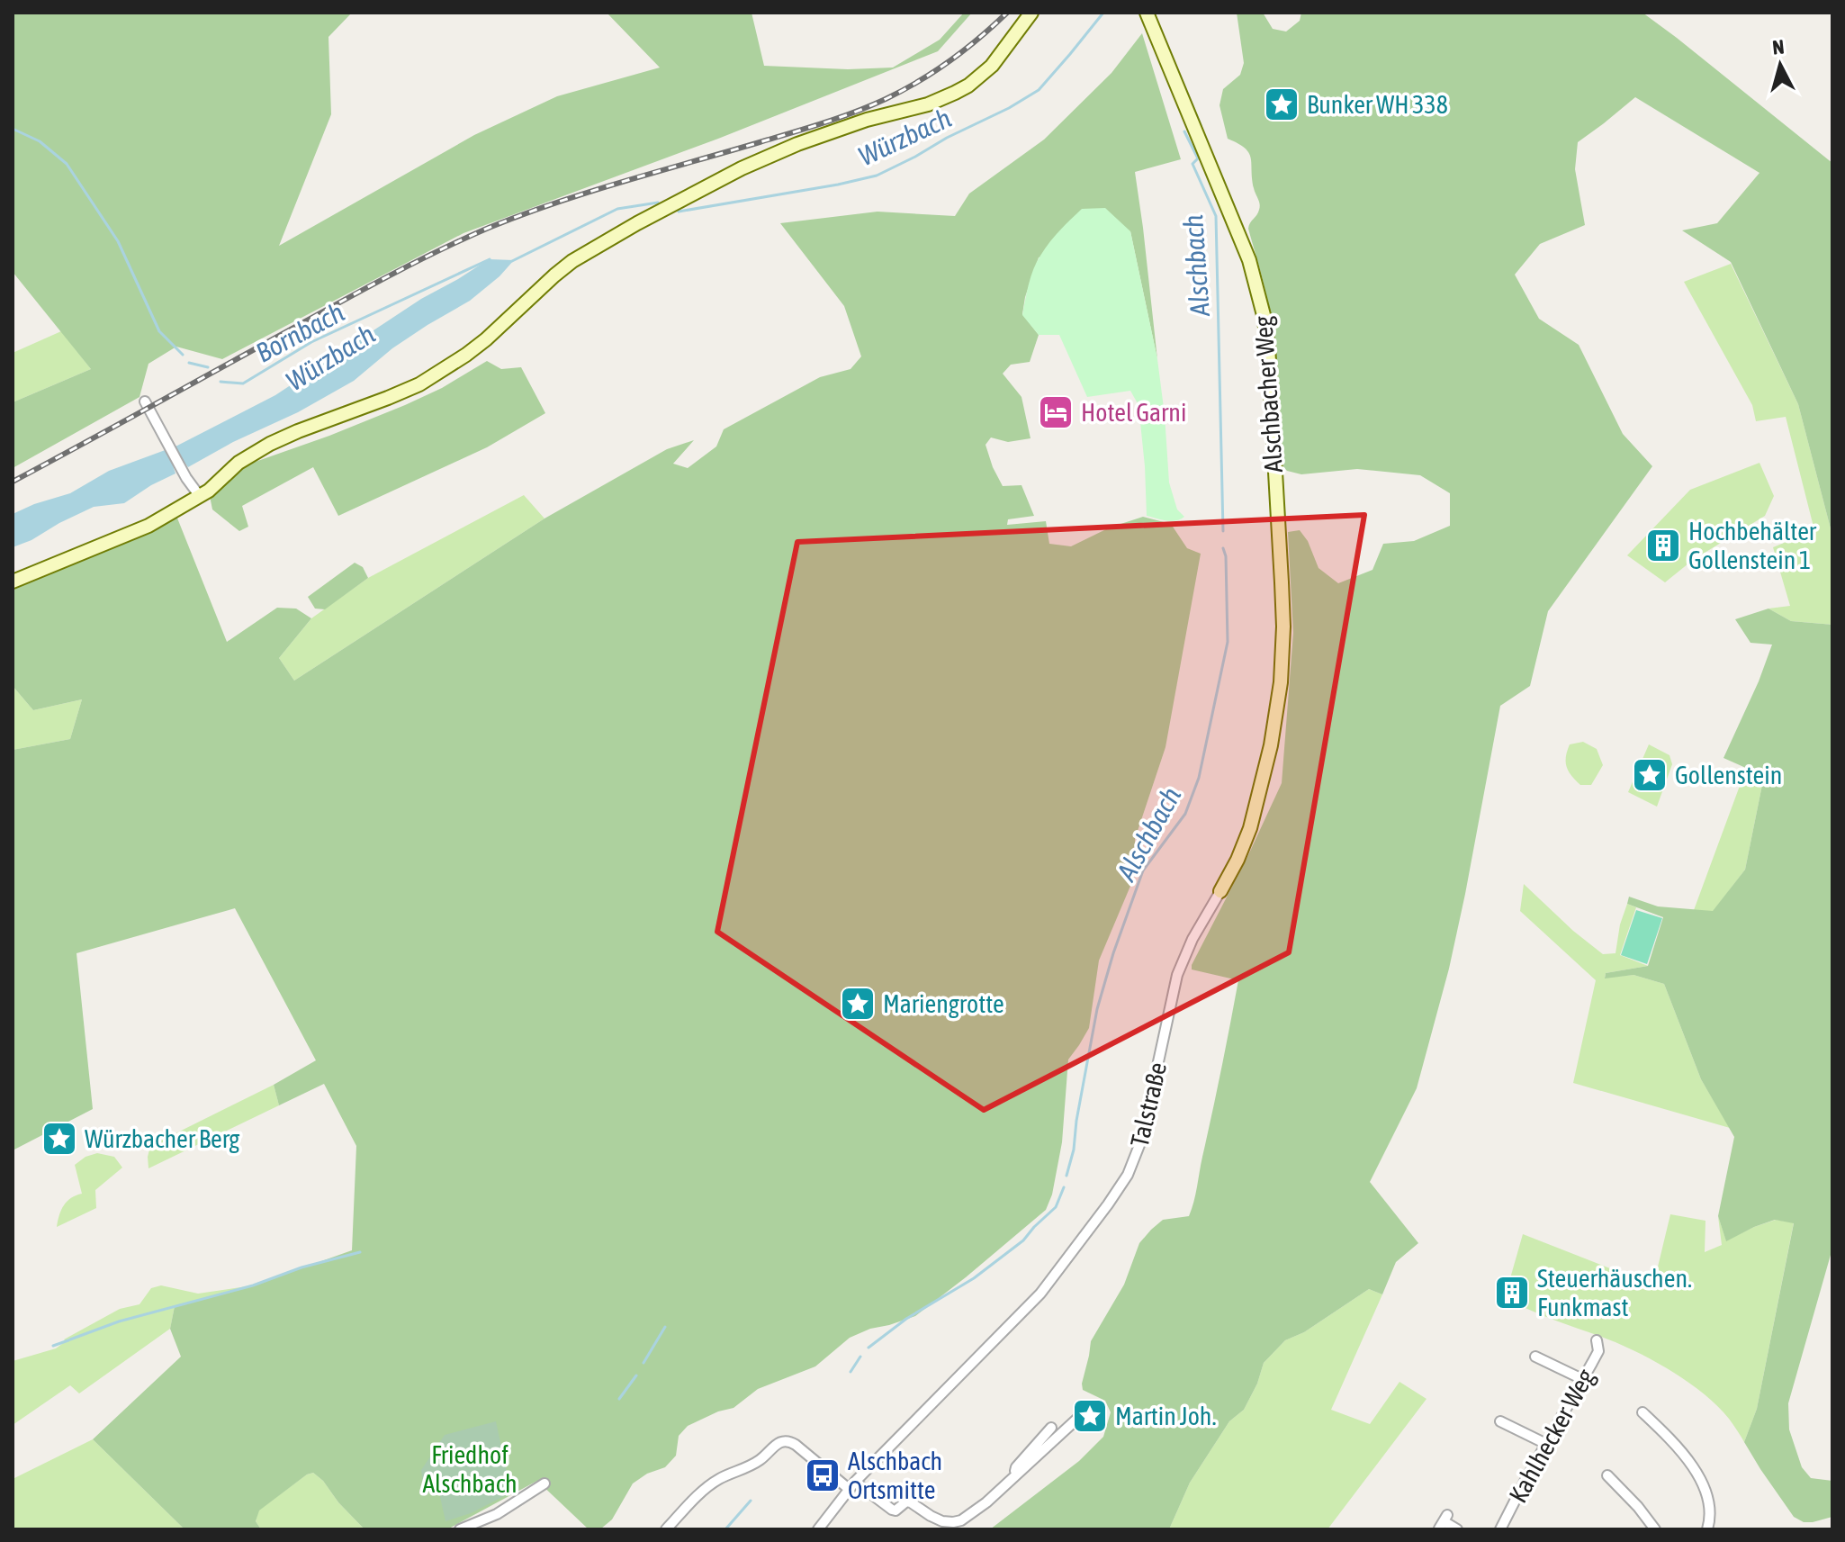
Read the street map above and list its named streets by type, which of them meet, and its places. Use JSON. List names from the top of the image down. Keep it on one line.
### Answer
{"streets":{"main road":["Alschbacher Weg","Talstraße"],"street":["Kahlhecker Weg"]},"crossings":[["Alschbacher Weg","Talstraße"]],"water":["Würzbach","Alschbach","Bornbach"],"parks":["Friedhof Alschbach"],"places":{"place":["Bunker WH 338","Gollenstein","Mariengrotte","Würzbacher Berg","Martin Joh."],"hotel":["Hotel Garni"],"building":["Hochbehälter Gollenstein 1","Steuerhäuschen. Funkmast"],"bus stop":["Alschbach Ortsmitte"]},"north":"top"}
